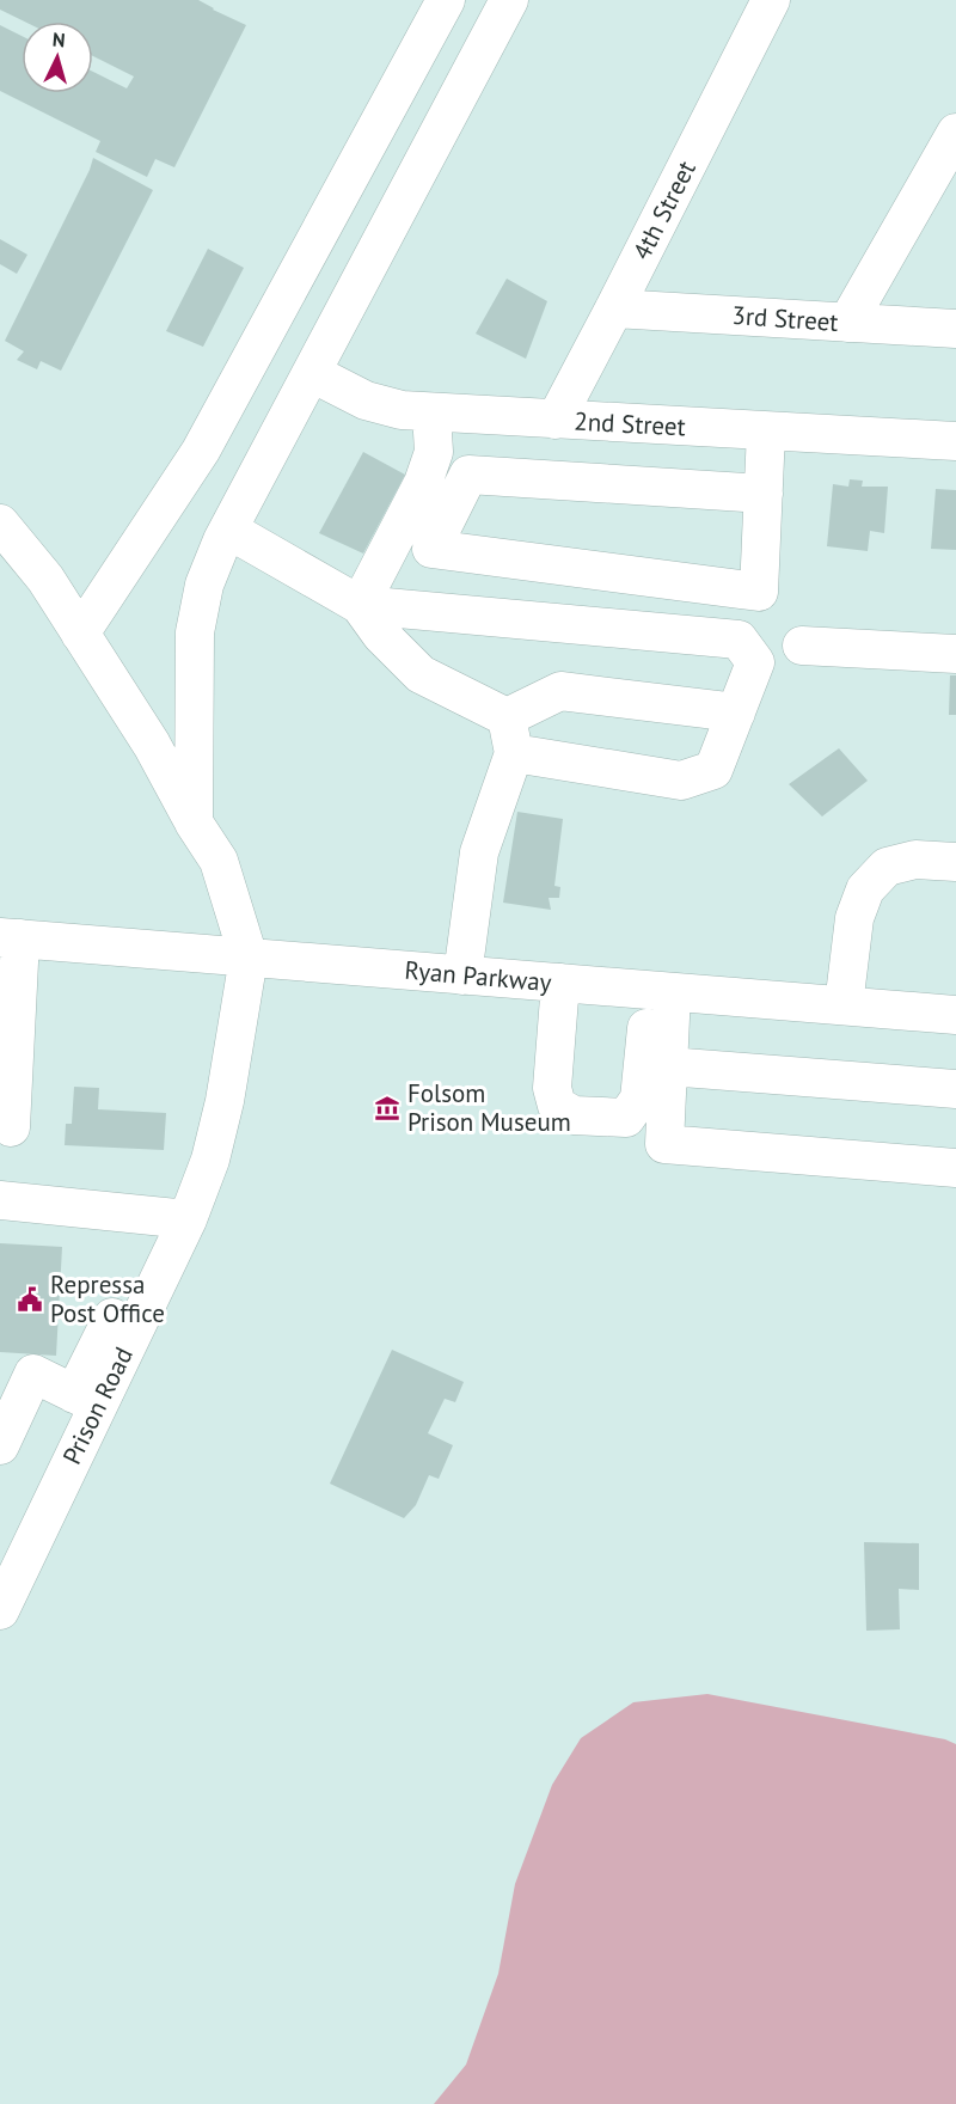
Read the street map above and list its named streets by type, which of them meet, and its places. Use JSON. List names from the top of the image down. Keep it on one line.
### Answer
{"streets":{"street":["4th Street","3rd Street","2nd Street","Ryan Parkway","Prison Road"]},"crossings":[["4th Street","3rd Street"],["4th Street","2nd Street"],["Ryan Parkway","Prison Road"]],"places":{"museum":["Folsom Prison Museum"],"public building":["Repressa Post Office"]},"north":"top"}
